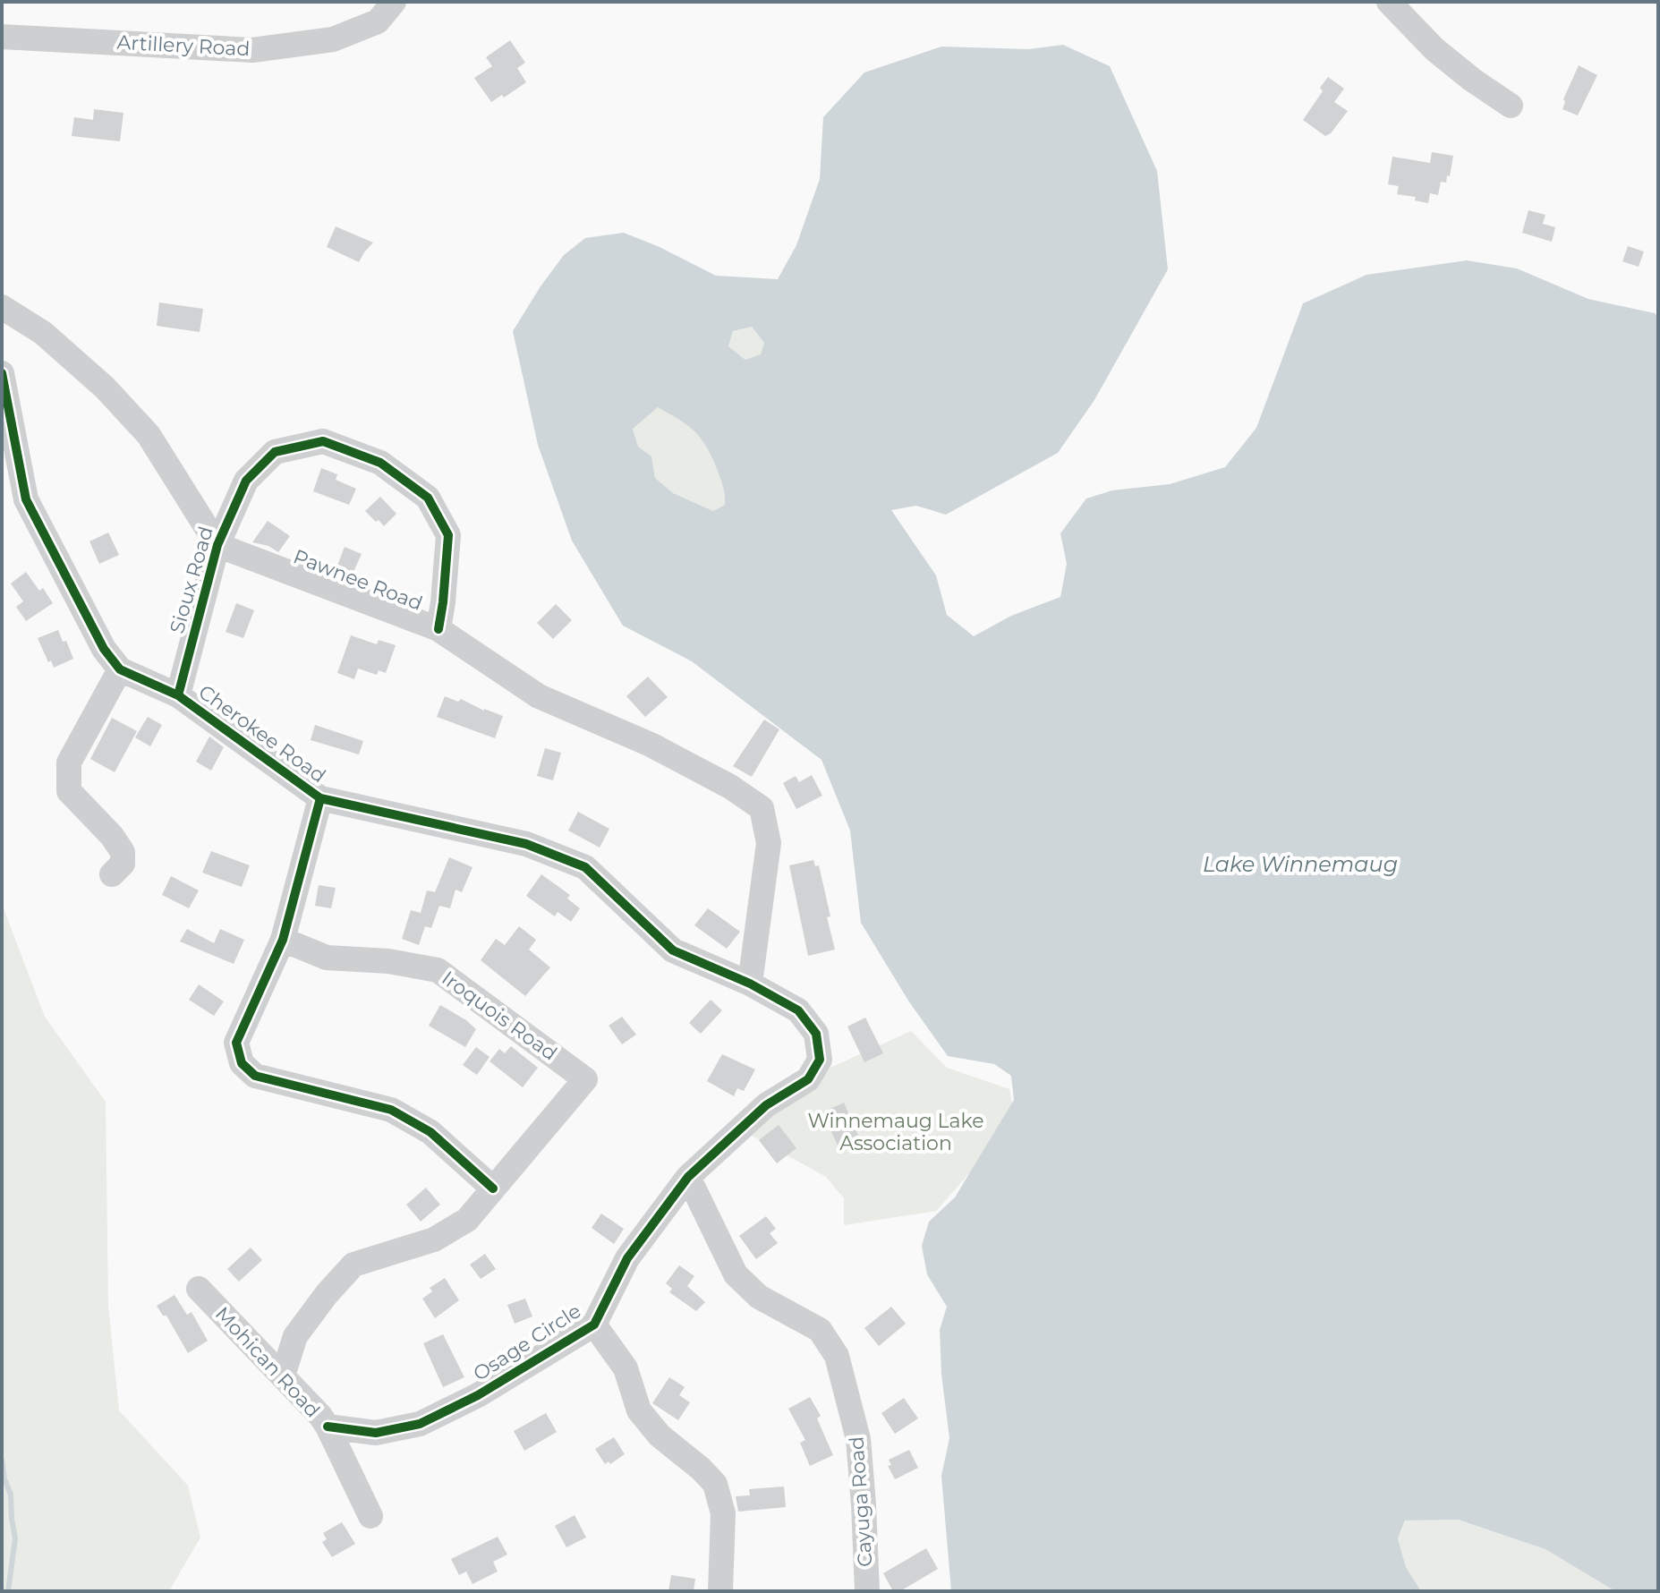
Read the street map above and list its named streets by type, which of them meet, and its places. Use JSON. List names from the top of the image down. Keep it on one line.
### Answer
{"streets":{"street":["Artillery Road","Sioux Road","Pawnee Road","Cherokee Road","Iroquois Road","Osage Circle","Mohican Road","Cayuga Road"]},"crossings":[["Sioux Road","Pawnee Road"],["Sioux Road","Cherokee Road"],["Pawnee Road","Cherokee Road"],["Pawnee Road","Osage Circle"],["Cherokee Road","Osage Circle"],["Osage Circle","Mohican Road"],["Osage Circle","Cayuga Road"]],"water":["Lake Winnemaug"],"parks":["Winnemaug Lake Association"]}
